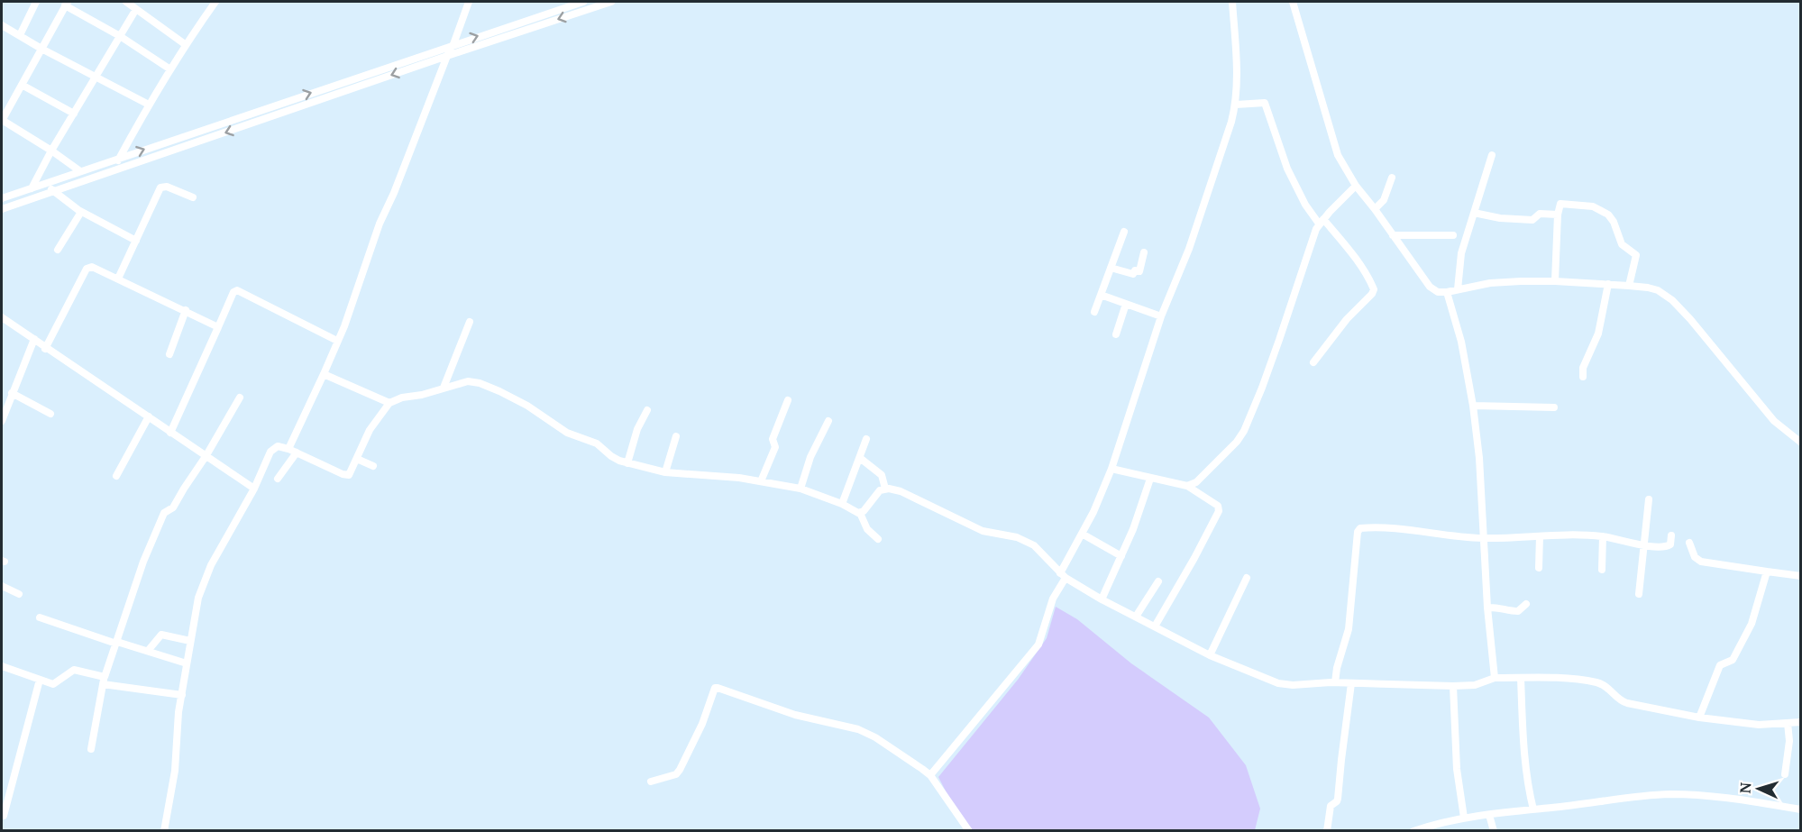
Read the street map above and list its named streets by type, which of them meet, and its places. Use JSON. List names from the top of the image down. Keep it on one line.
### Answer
{"north":"left"}
